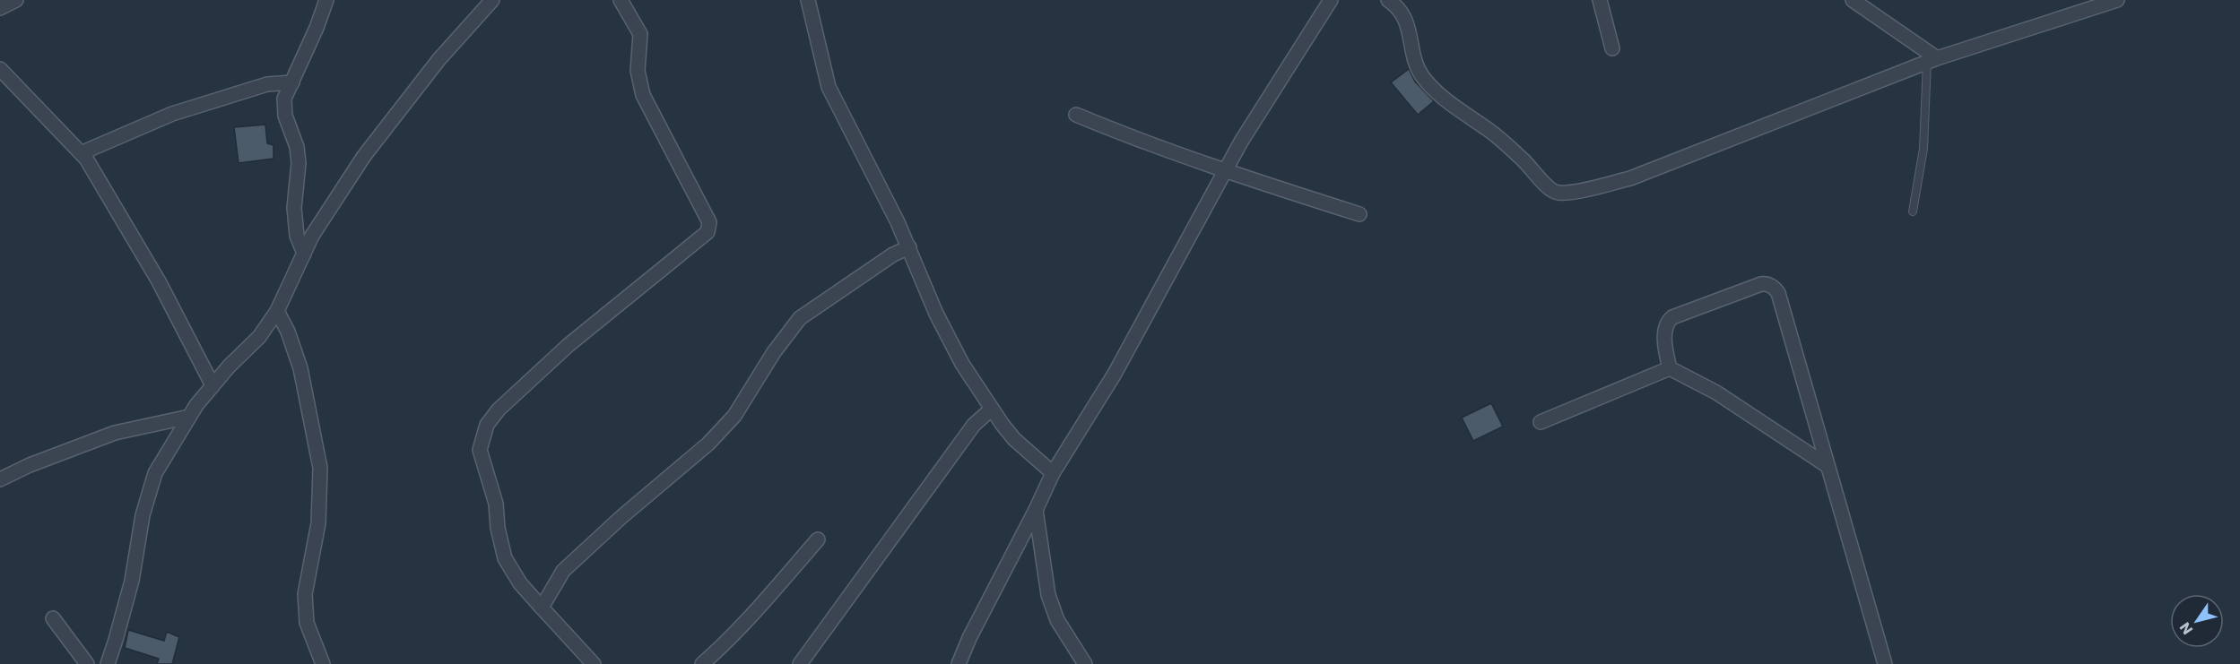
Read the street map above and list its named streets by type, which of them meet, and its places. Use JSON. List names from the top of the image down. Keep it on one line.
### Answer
{"north":"bottom left"}
